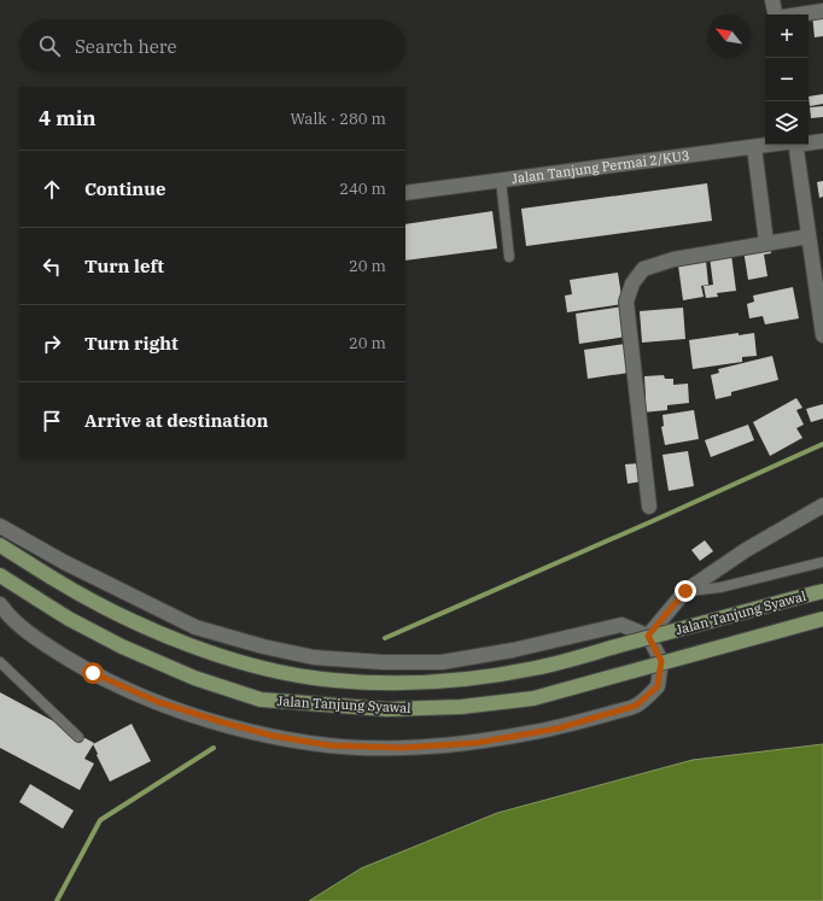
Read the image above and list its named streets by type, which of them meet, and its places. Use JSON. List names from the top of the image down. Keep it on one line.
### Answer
{"streets":{"main road":["Jalan Tanjung Syawal"],"street":["Jalan Tanjung Permai 2/KU3"]},"north":"top left","page":{"map_buttons":["+","−"],"search":"Search here","heading":["4 min","Walk · 280 m"],"list":[["Continue","240 m"],["Turn left","20 m"],["Turn right","20 m"],"Arrive at destination"]}}
